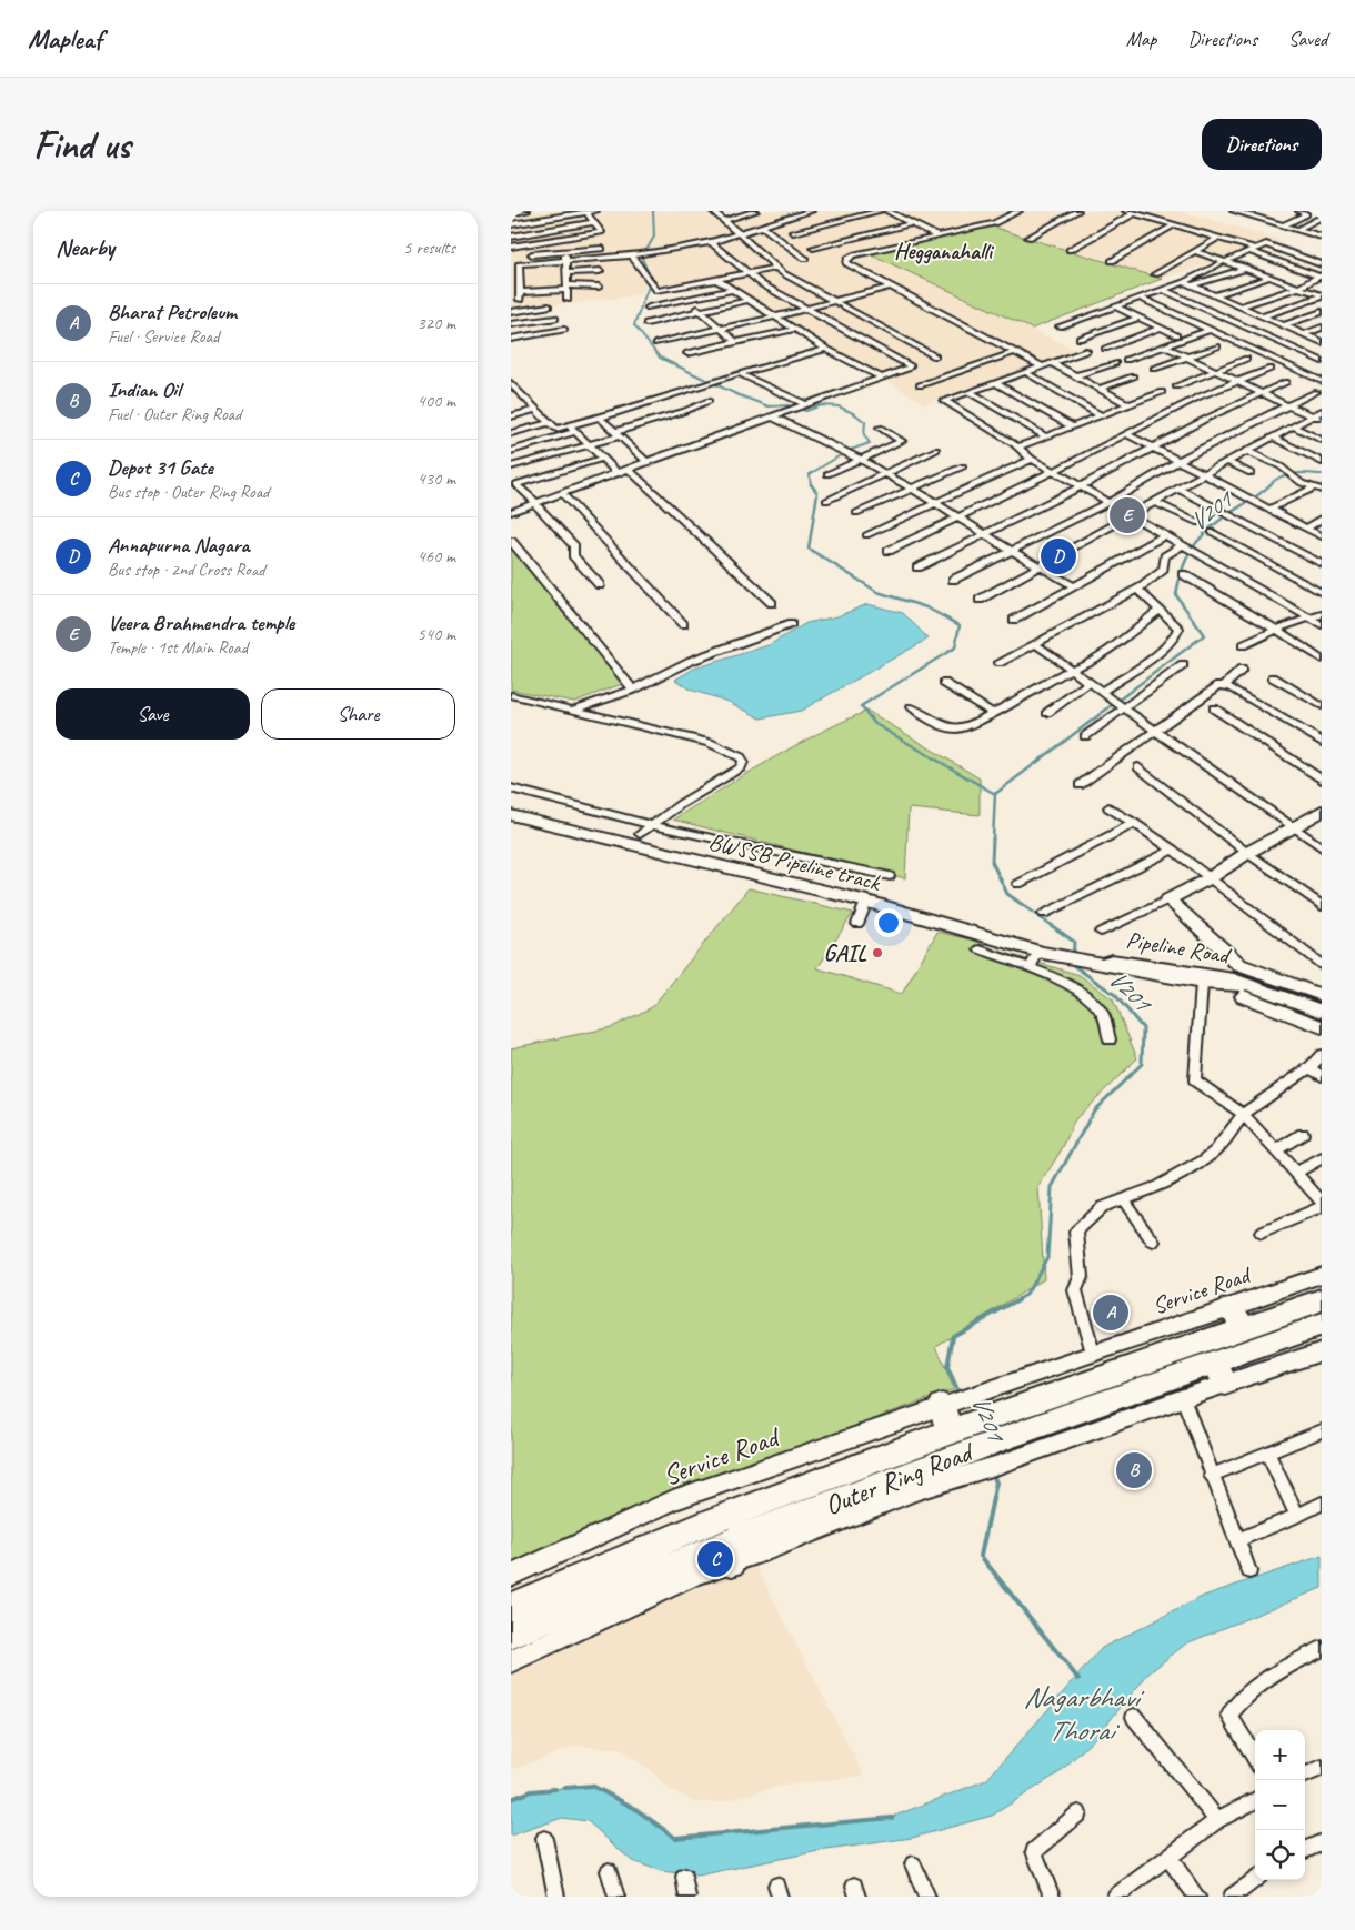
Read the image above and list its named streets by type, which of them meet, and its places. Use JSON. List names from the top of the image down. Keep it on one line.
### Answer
{"streets":{"highway":["Outer Ring Road"],"street":["BWSSB Pipeline track","Pipeline Road","Service Road"]},"crossings":[["BWSSB Pipeline track","Pipeline Road"],["Service Road","Outer Ring Road"]],"districts":["Hegganahalli"],"water":["V201","Nagarbhavi Thorai"],"places":["GAIL"],"page":{"header":"Mapleaf","nav":["Map","Directions","Saved"],"buttons":["Directions",["Save","Share"]],"title":"Find us","heading":["Nearby","5 results"],"list":[{"mark":"A","name":"Bharat Petroleum","note":"Fuel · Service Road","value":"320 m"},{"mark":"B","name":"Indian Oil","note":"Fuel · Outer Ring Road","value":"400 m"},{"mark":"C","name":"Depot 31 Gate","note":"Bus stop · Outer Ring Road","value":"430 m"},{"mark":"D","name":"Annapurna Nagara","note":"Bus stop · 2nd Cross Road","value":"460 m"},{"mark":"E","name":"Veera Brahmendra temple","note":"Temple · 1st Main Road","value":"540 m"}],"pins":["E","D","A","B","C"],"map_buttons":["+","−"]}}
